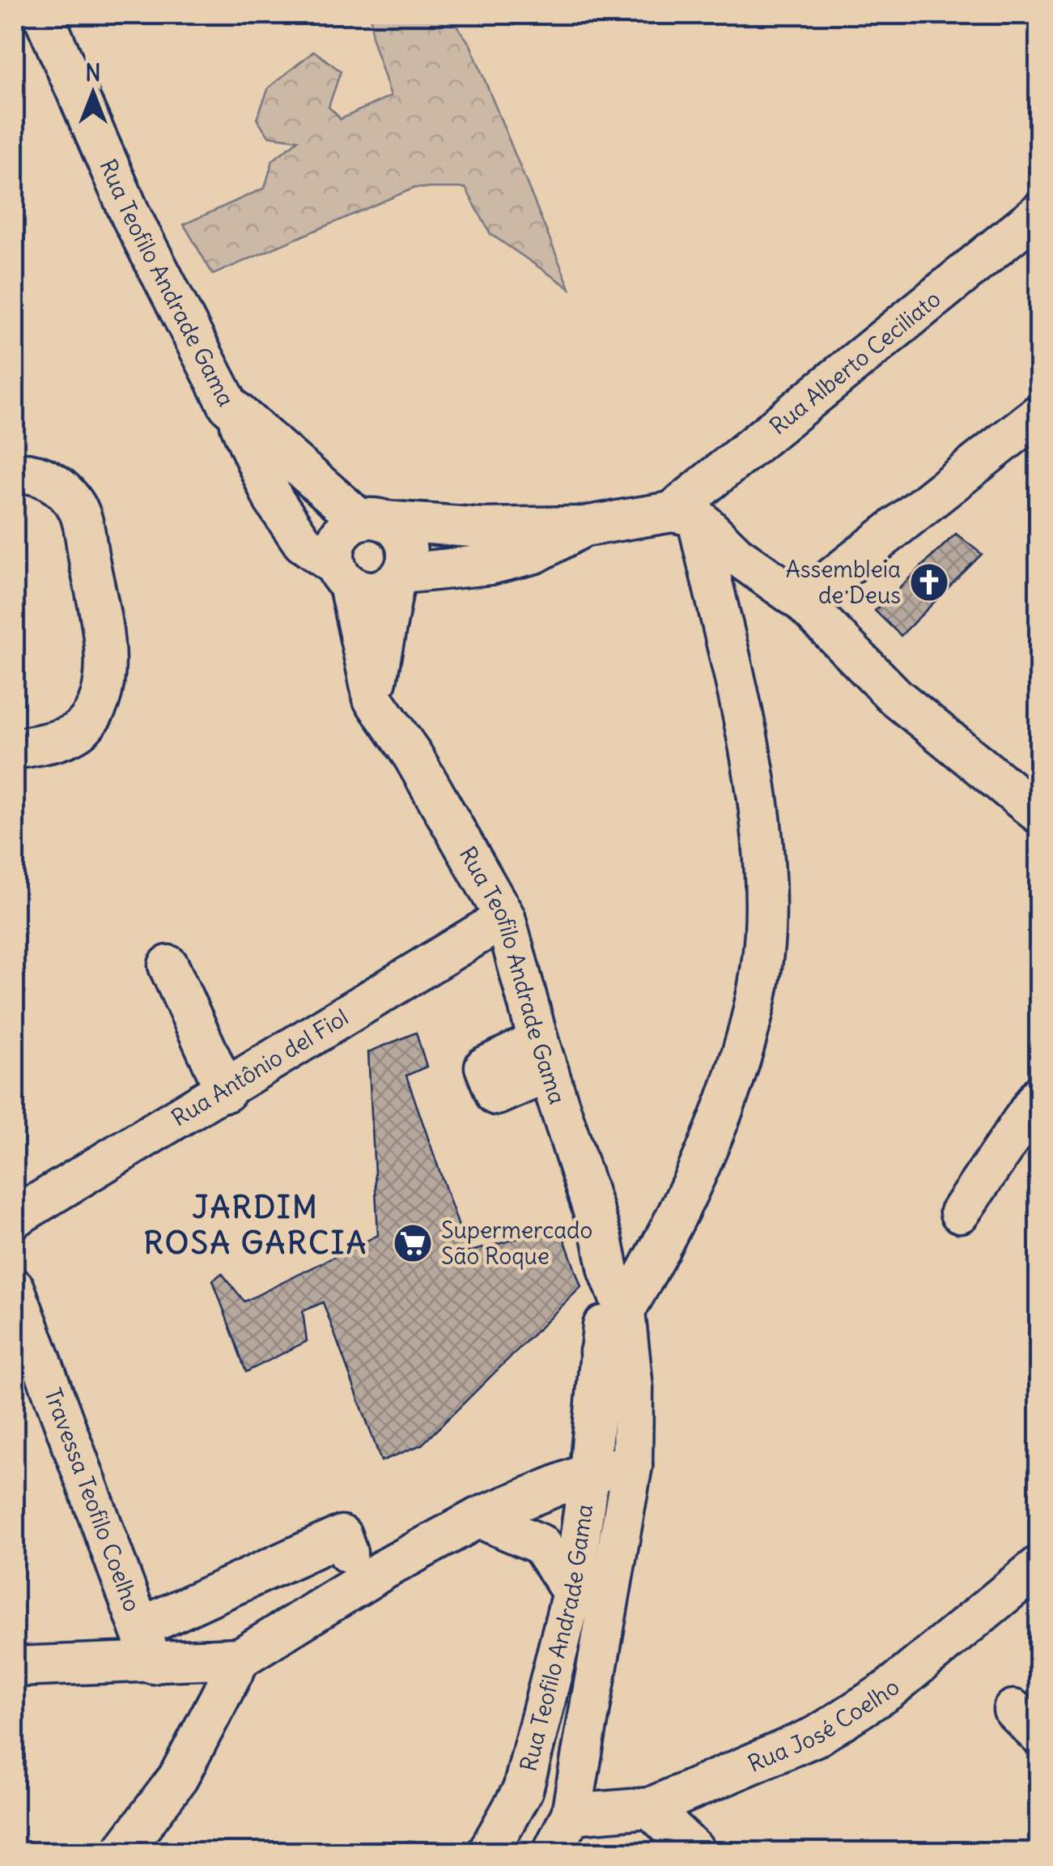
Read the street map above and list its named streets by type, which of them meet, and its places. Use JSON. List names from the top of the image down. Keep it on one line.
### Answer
{"streets":{"street":["Rua Teofilo Andrade Gama","Rua Alberto Ceciliato","Rua Antônio del Fiol","Travessa Teofilo Coelho","Rua José Coelho"]},"crossings":[["Rua Teofilo Andrade Gama","Rua Antônio del Fiol"],["Rua Teofilo Andrade Gama","Rua José Coelho"]],"districts":["JARDIM ROSA GARCIA"],"places":{"church":["Assembleia de Deus"],"supermarket":["Supermercado São Roque"]},"north":"top"}
